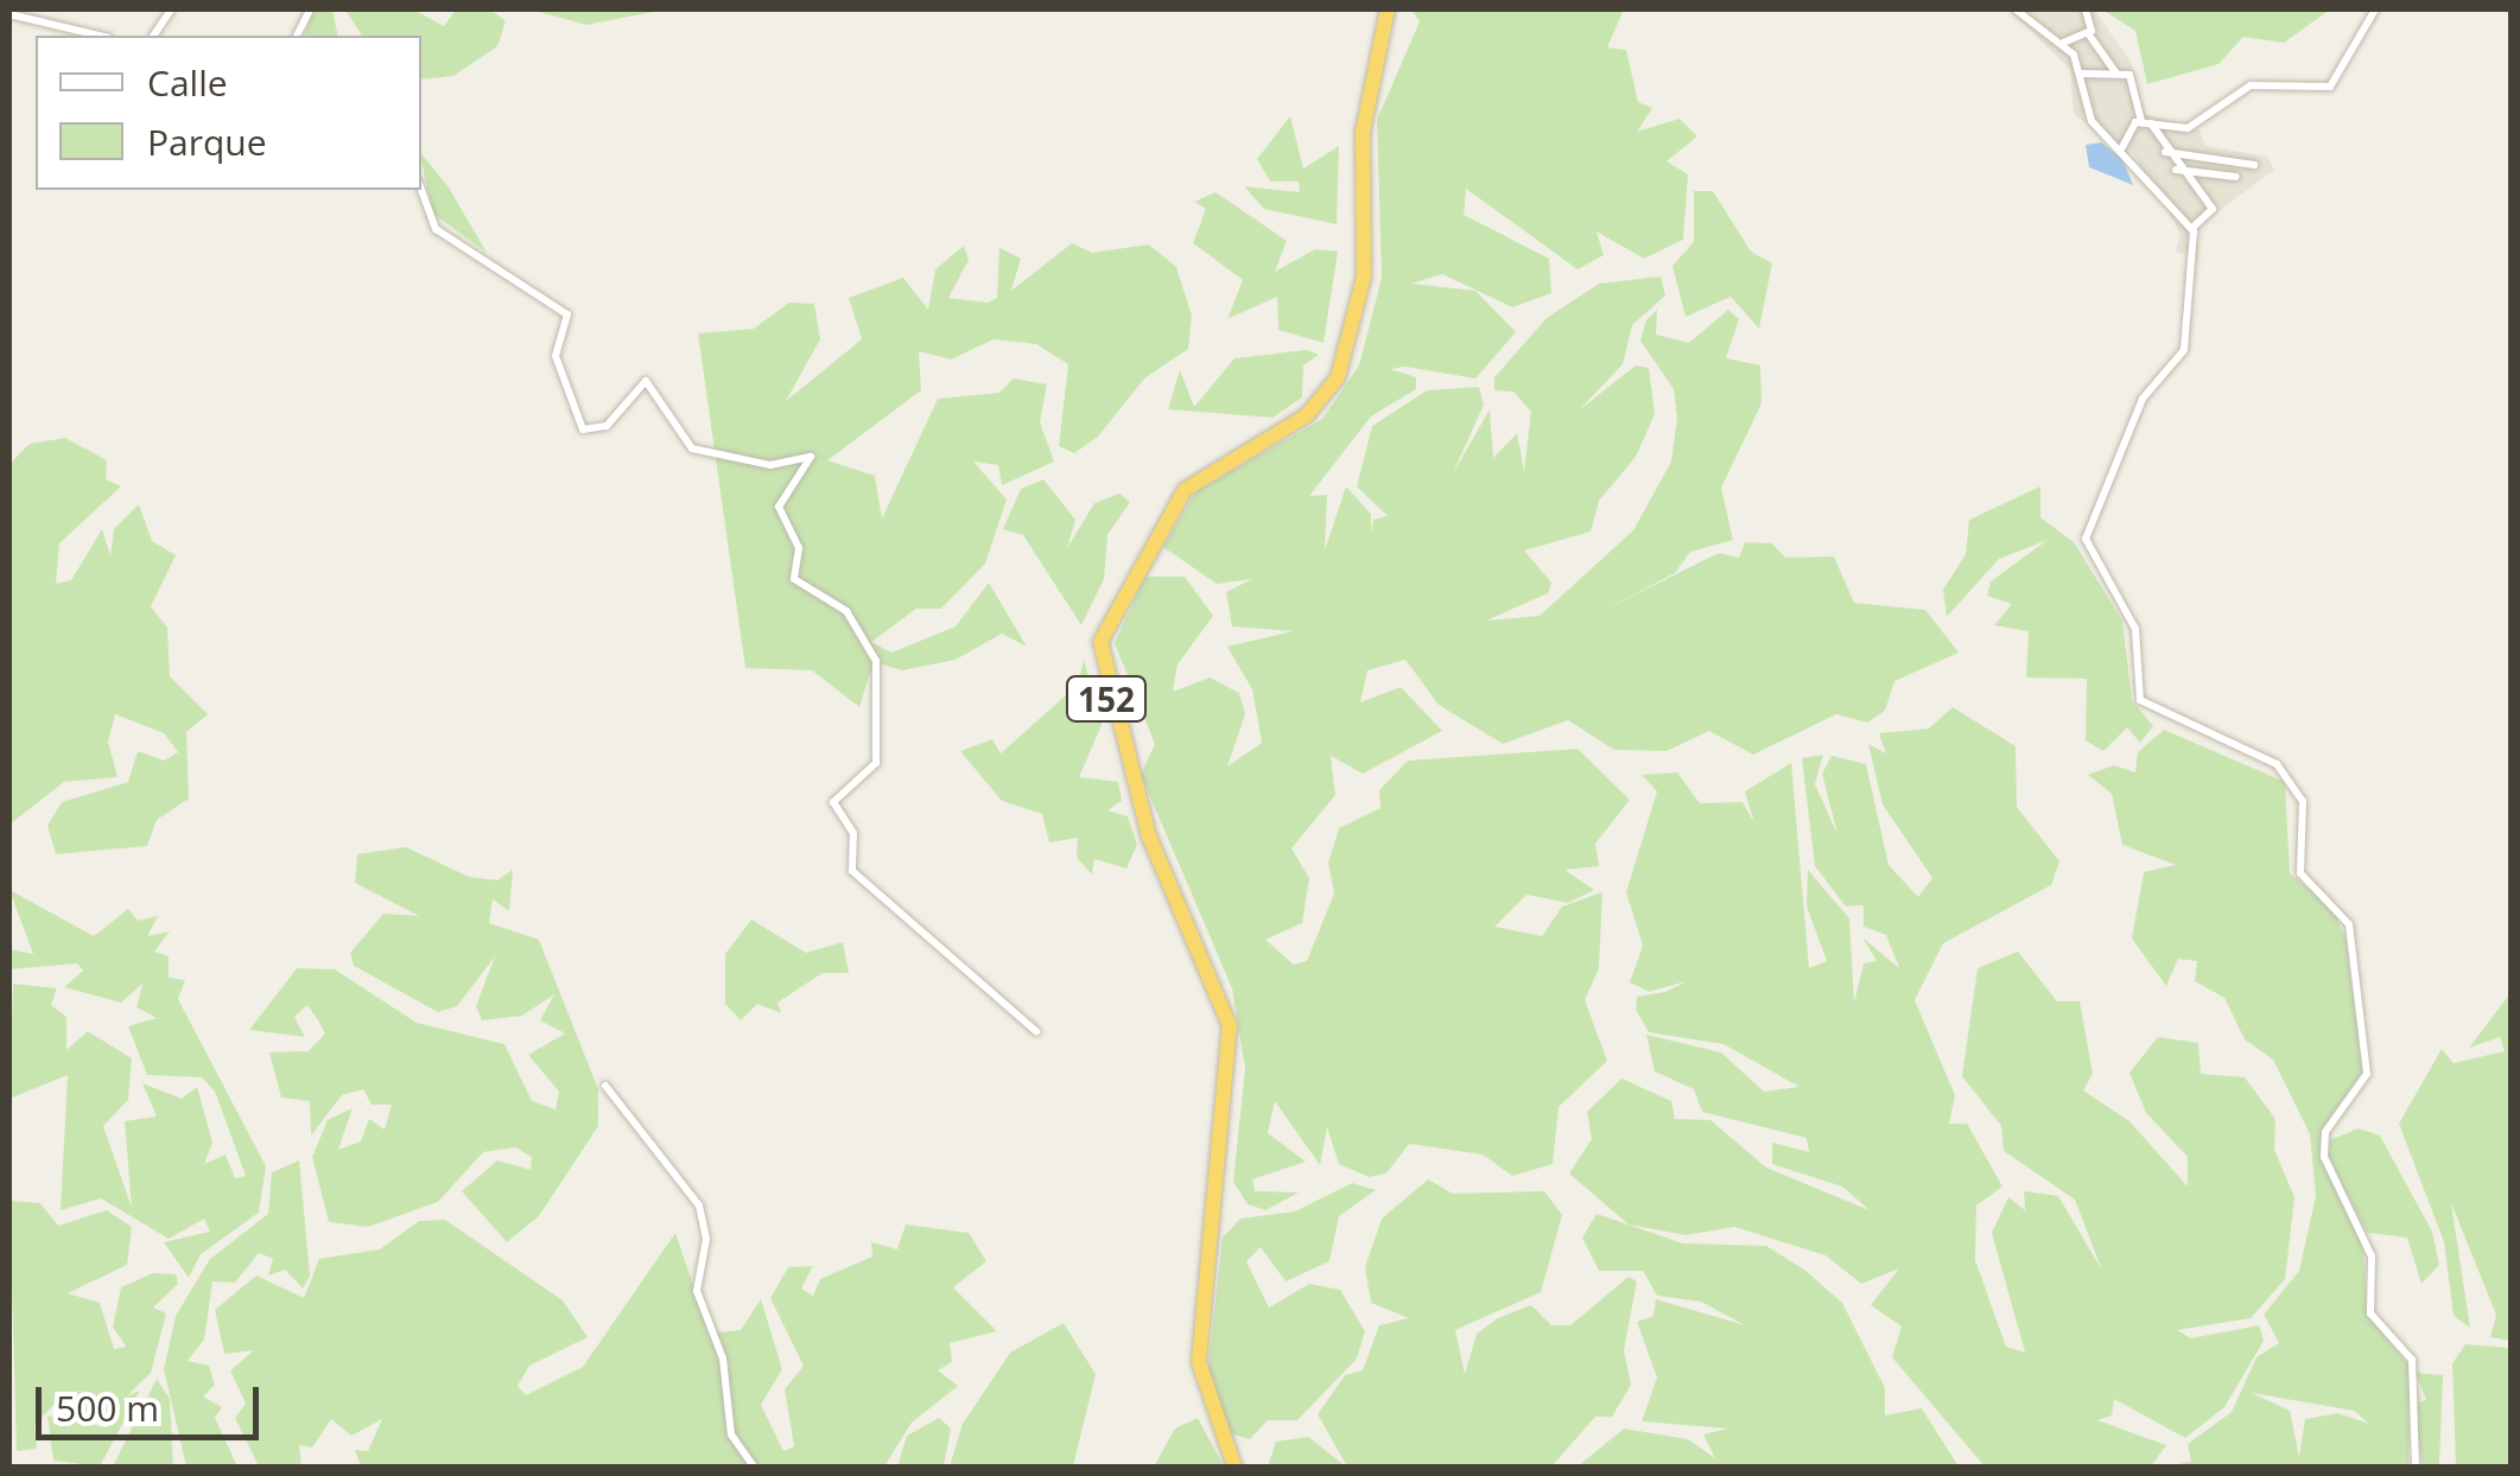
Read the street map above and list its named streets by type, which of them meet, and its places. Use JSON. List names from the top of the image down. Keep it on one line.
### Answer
{"streets":{"highway":["152"]},"legend":["Calle","Parque"],"scale_bar":"500 m"}
